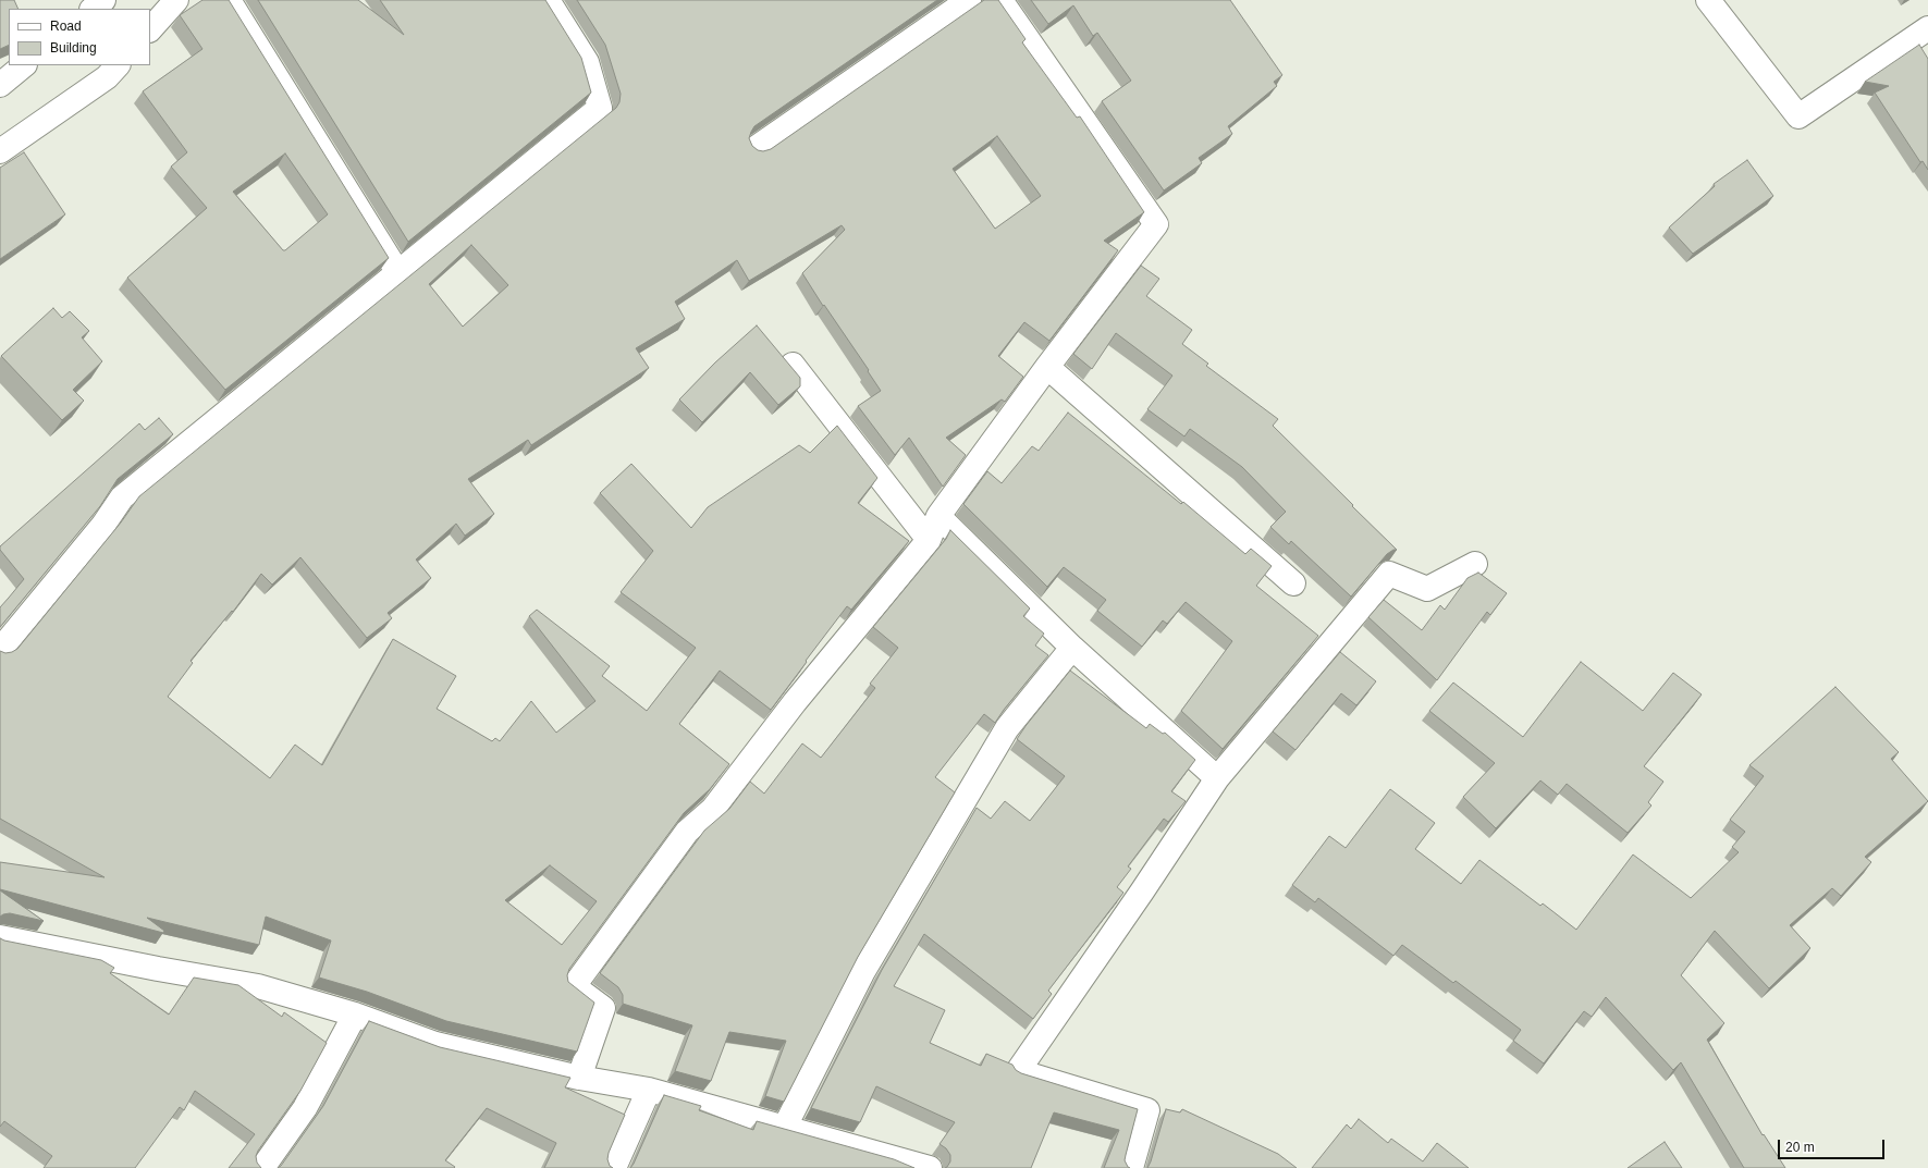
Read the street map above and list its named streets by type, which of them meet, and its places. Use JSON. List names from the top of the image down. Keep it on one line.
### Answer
{"legend":["Road","Building"],"scale_bar":"20 m"}
